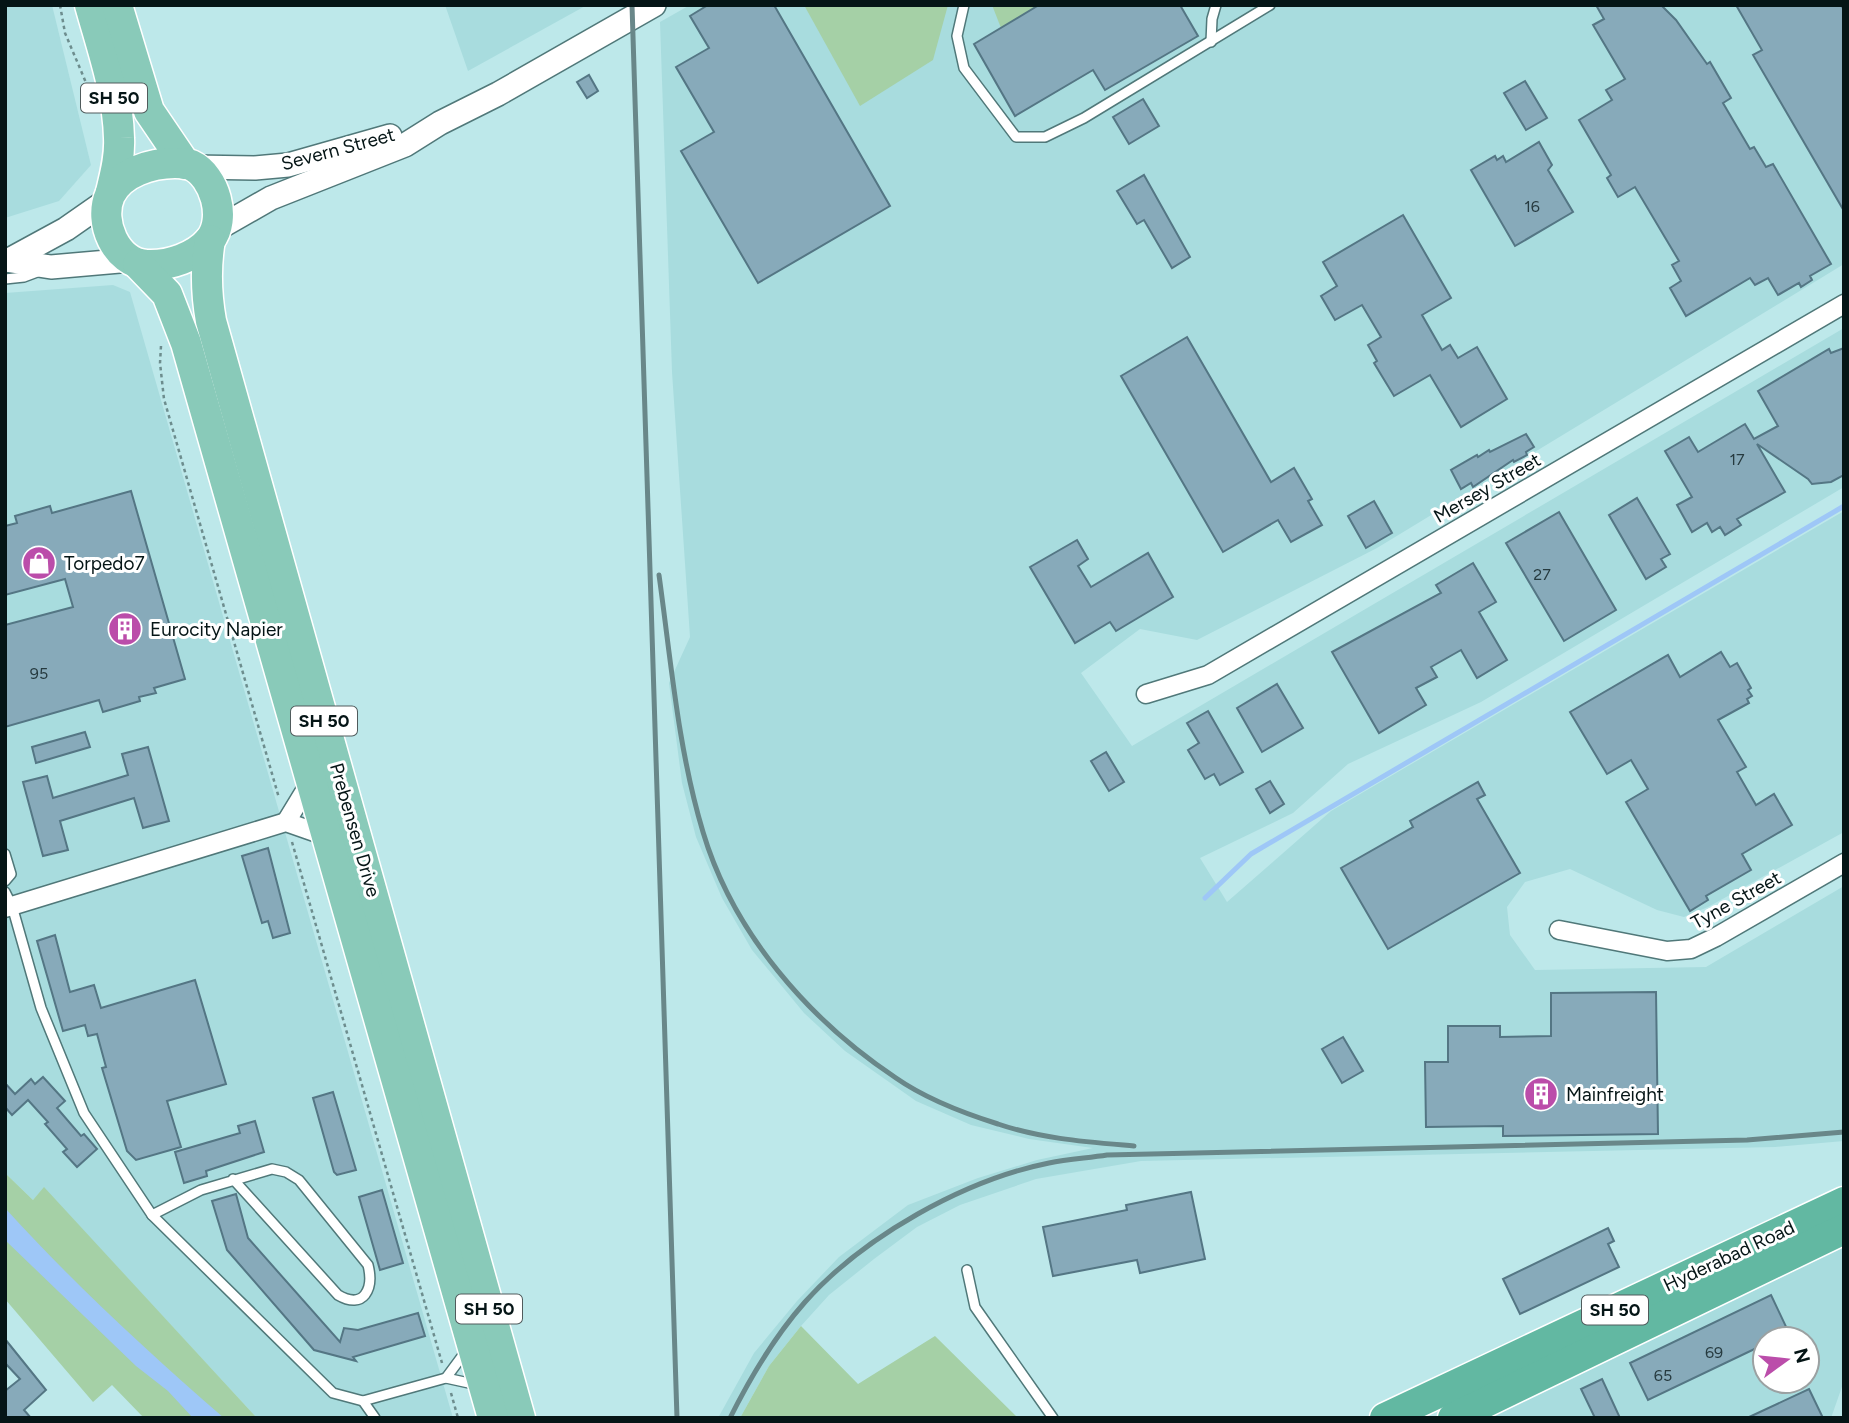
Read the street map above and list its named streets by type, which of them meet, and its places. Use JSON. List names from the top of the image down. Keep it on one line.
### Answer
{"streets":{"highway":["SH 50","Hyderabad Road"],"main road":["Prebensen Drive"],"street":["Severn Street","Mersey Street","Tyne Street"]},"crossings":[["SH 50","Severn Street"],["SH 50","Prebensen Drive"],["Severn Street","Prebensen Drive"]],"places":{"shop":["Torpedo7"],"building":["Eurocity Napier","Mainfreight"]},"house_numbers":["16","17","27","95","69","65"],"north":"right"}
